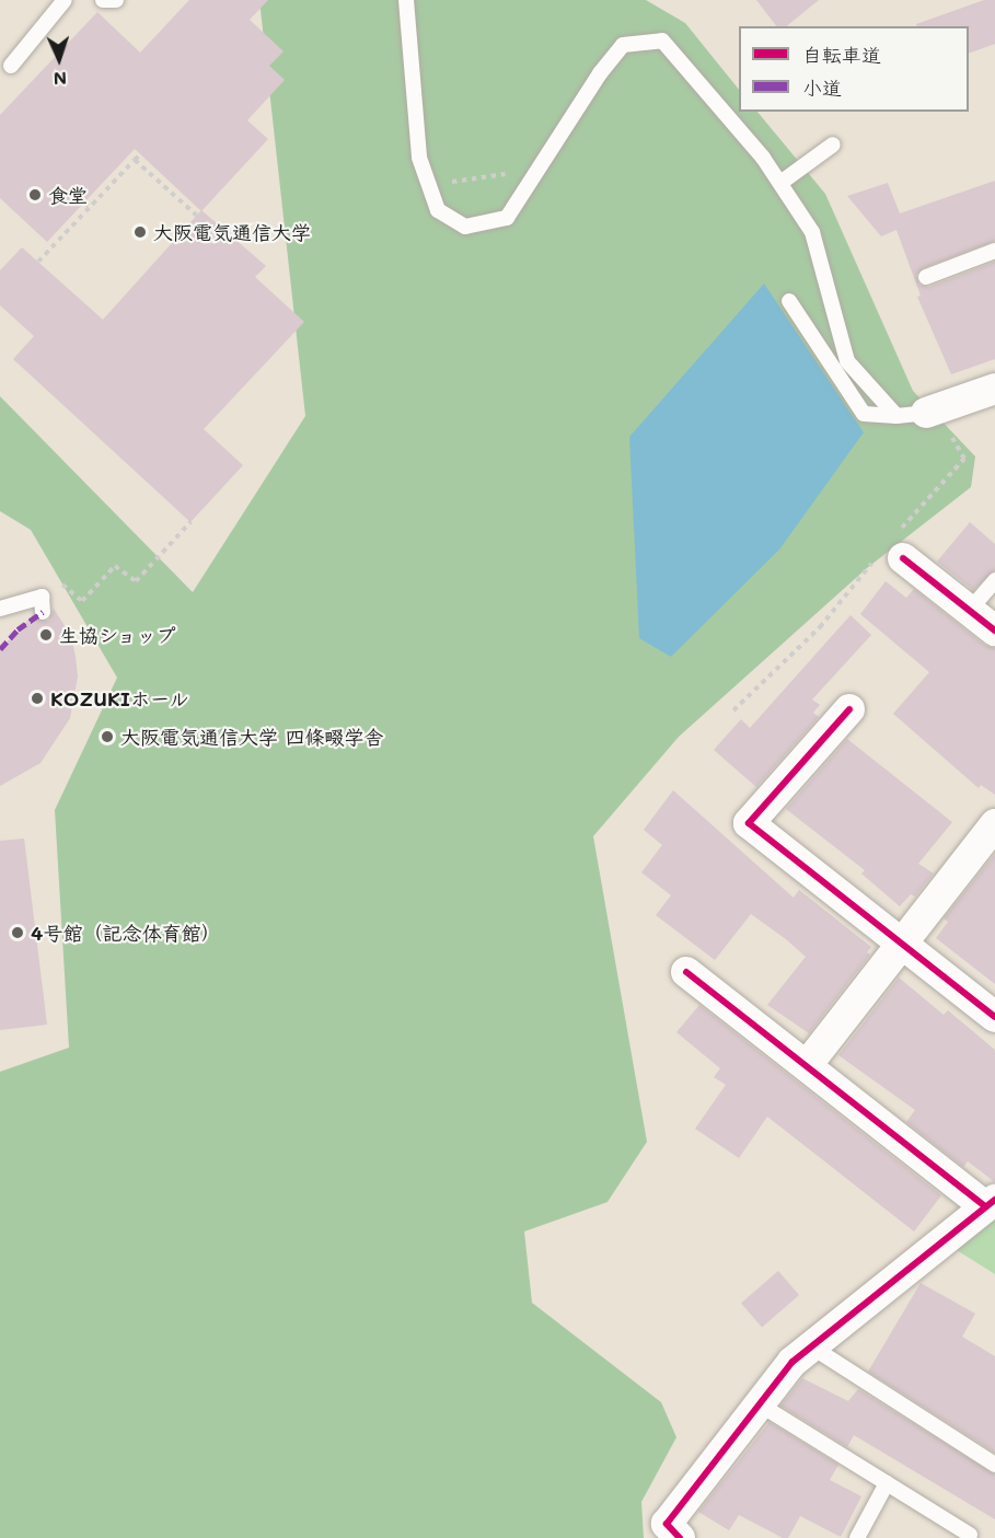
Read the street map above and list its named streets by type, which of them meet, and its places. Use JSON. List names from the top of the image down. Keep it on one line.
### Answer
{"places":["食堂","大阪電気通信大学","生協ショップ","KOZUKIホール","大阪電気通信大学 四條畷学舎","4号館（記念体育館）"],"legend":["自転車道","小道"],"north":"bottom"}
